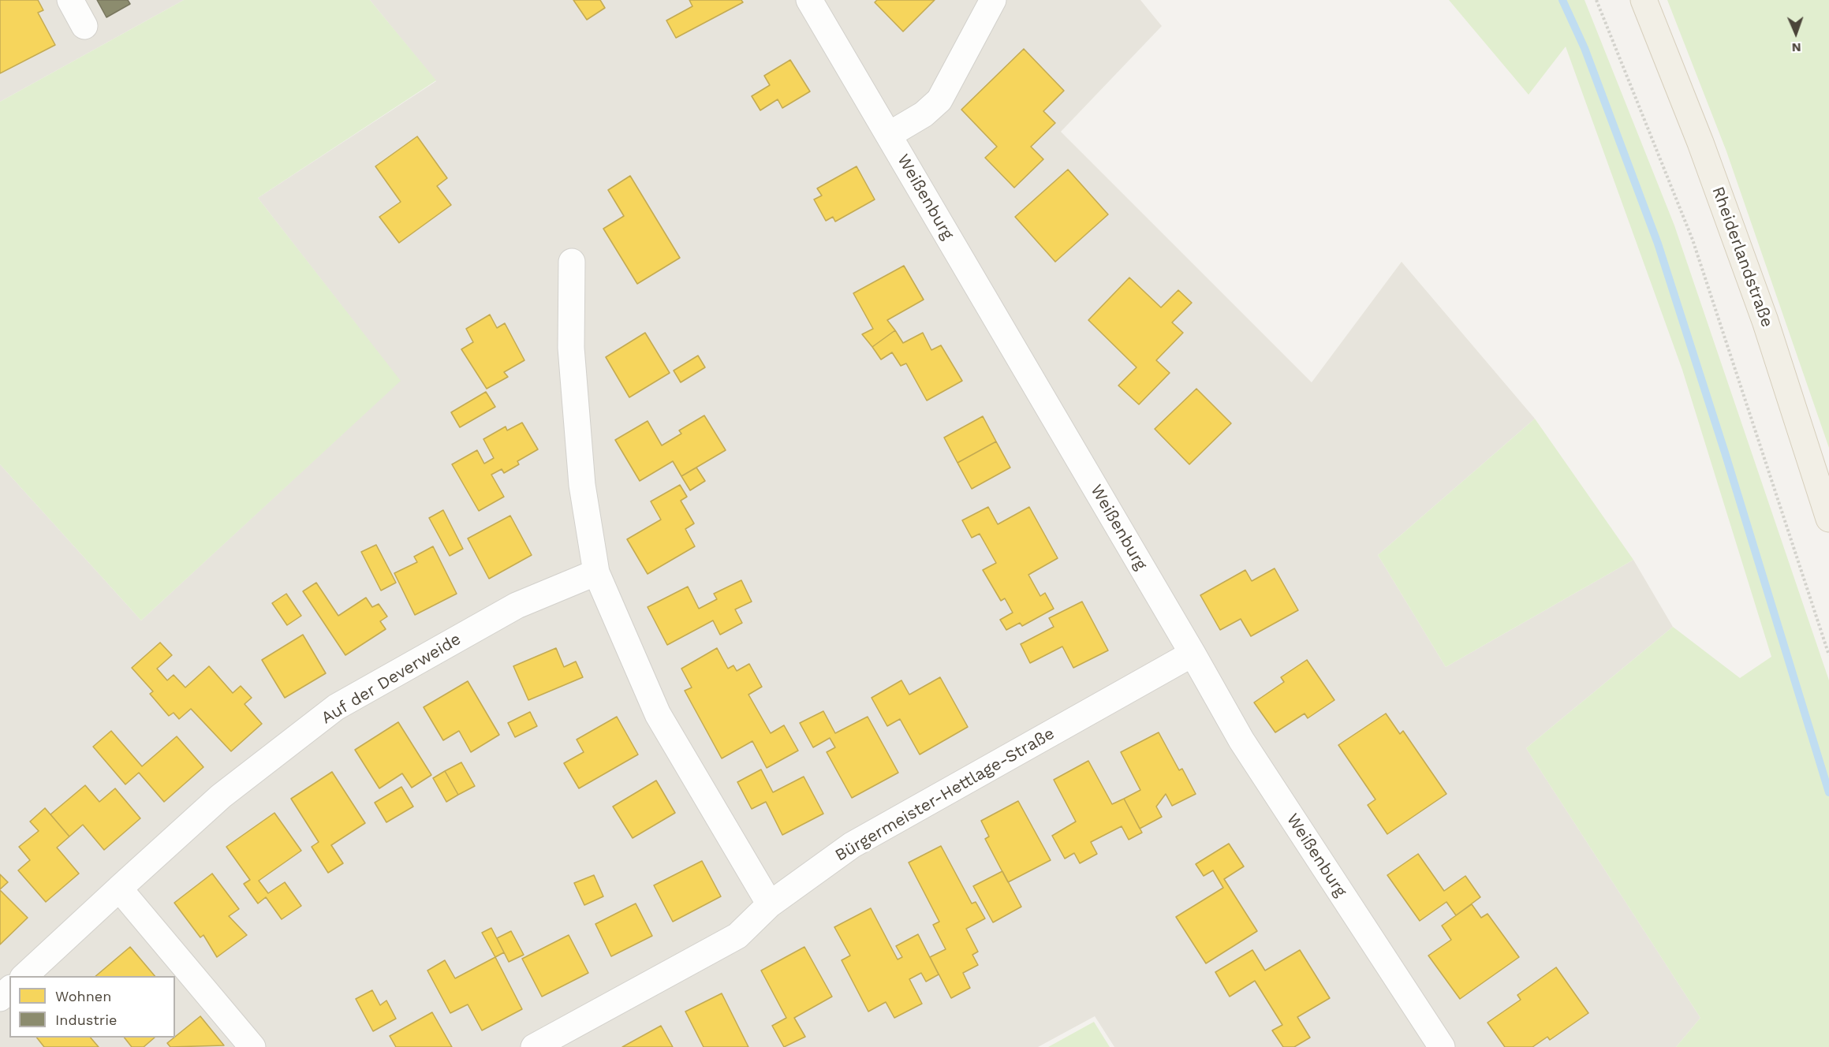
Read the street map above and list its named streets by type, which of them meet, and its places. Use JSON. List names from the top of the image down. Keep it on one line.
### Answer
{"streets":{"main road":["Rheiderlandstraße"],"street":["Weißenburg","Auf der Deverweide","Bürgermeister-Hettlage-Straße"]},"crossings":[["Weißenburg","Bürgermeister-Hettlage-Straße"]],"legend":["Wohnen","Industrie"],"north":"bottom"}
